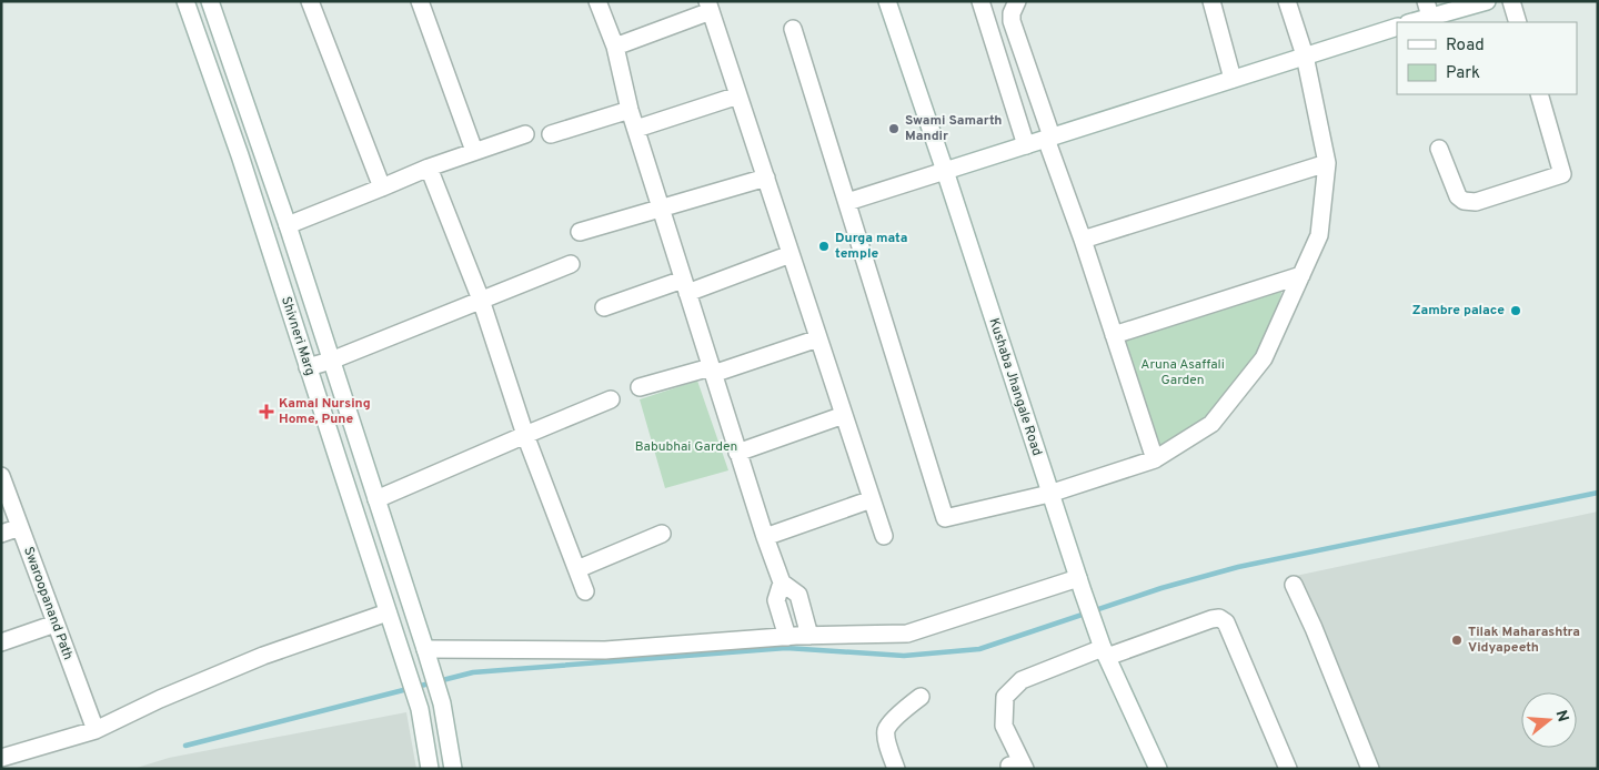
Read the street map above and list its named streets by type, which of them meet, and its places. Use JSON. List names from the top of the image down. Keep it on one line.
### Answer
{"streets":{"street":["Shivneri Marg","Kushaba Jhangale Road","Swaroopanand Path"]},"parks":["Aruna Asaffali Garden","Babubhai Garden"],"places":{"other":["Swami Samarth Mandir","Durga mata temple","Zambre palace","Tilak Maharashtra Vidyapeeth"],"health":["Kamal Nursing Home, Pune"]},"legend":["Road","Park"],"north":"right"}
